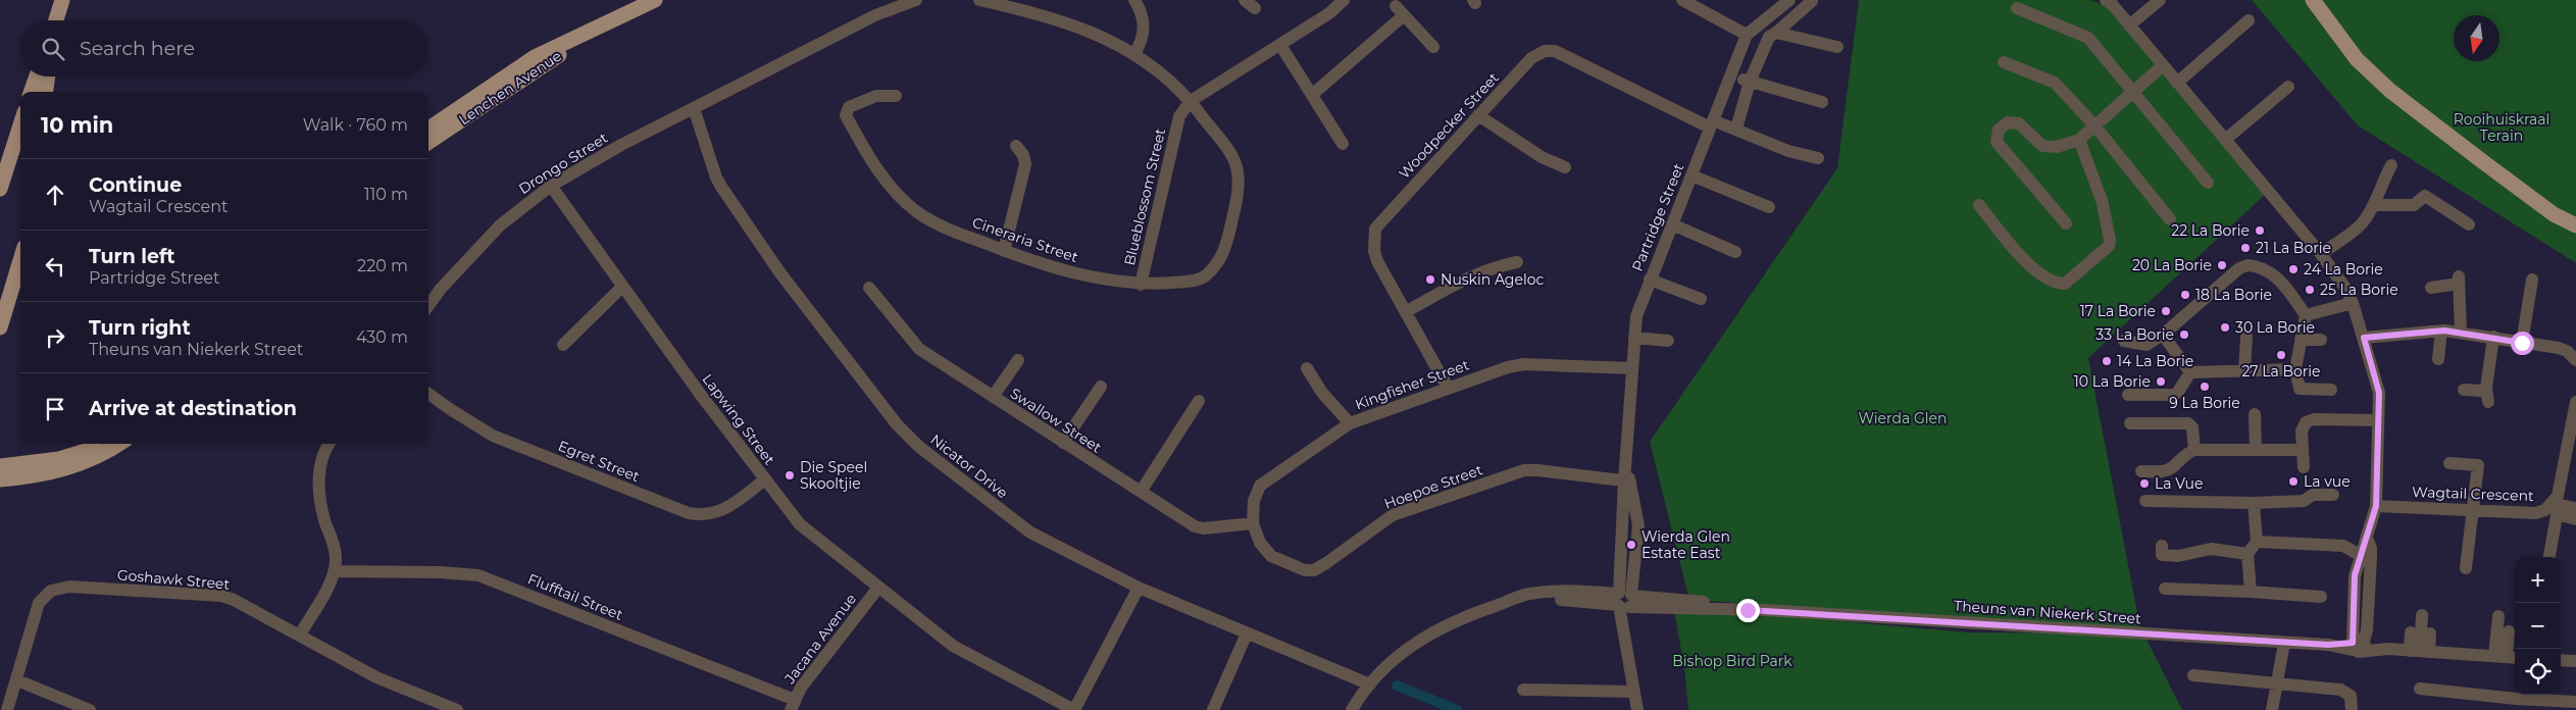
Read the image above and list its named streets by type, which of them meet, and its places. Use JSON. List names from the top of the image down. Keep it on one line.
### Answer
{"streets":{"main road":["Lenchen Avenue"],"street":["Woodpecker Street","Drongo Street","Blueblossom Street","Partridge Street","Cineraria Street","Kingfisher Street","Lapwing Street","Swallow Street","Egret Street","Nicator Drive","Hoepoe Street","Wagtail Crescent","Goshawk Street","Flufftail Street","Theuns van Niekerk Street","Jacana Avenue"]},"crossings":[["Woodpecker Street","Partridge Street"],["Woodpecker Street","Kingfisher Street"],["Drongo Street","Lapwing Street"],["Drongo Street","Nicator Drive"],["Blueblossom Street","Cineraria Street"],["Partridge Street","Kingfisher Street"],["Partridge Street","Hoepoe Street"],["Partridge Street","Theuns van Niekerk Street"],["Kingfisher Street","Swallow Street"],["Kingfisher Street","Hoepoe Street"],["Lapwing Street","Egret Street"],["Lapwing Street","Jacana Avenue"],["Swallow Street","Hoepoe Street"],["Nicator Drive","Theuns van Niekerk Street"],["Flufftail Street","Jacana Avenue"]],"parks":["Rooihuiskraal Terain","Wierda Glen","Bishop Bird Park"],"places":["22 La Borie","21 La Borie","20 La Borie","24 La Borie","Nuskin Ageloc","25 La Borie","18 La Borie","17 La Borie","30 La Borie","33 La Borie","27 La Borie","14 La Borie","10 La Borie","9 La Borie","Die Speel Skooltjie","La vue","La Vue","Wierda Glen Estate East"],"north":"bottom","page":{"search":"Search here","heading":["10 min","Walk · 760 m"],"list":[["Continue","Wagtail Crescent","110 m"],["Turn left","Partridge Street","220 m"],["Turn right","Theuns van Niekerk Street","430 m"],"Arrive at destination"],"map_buttons":["+","−"]}}
